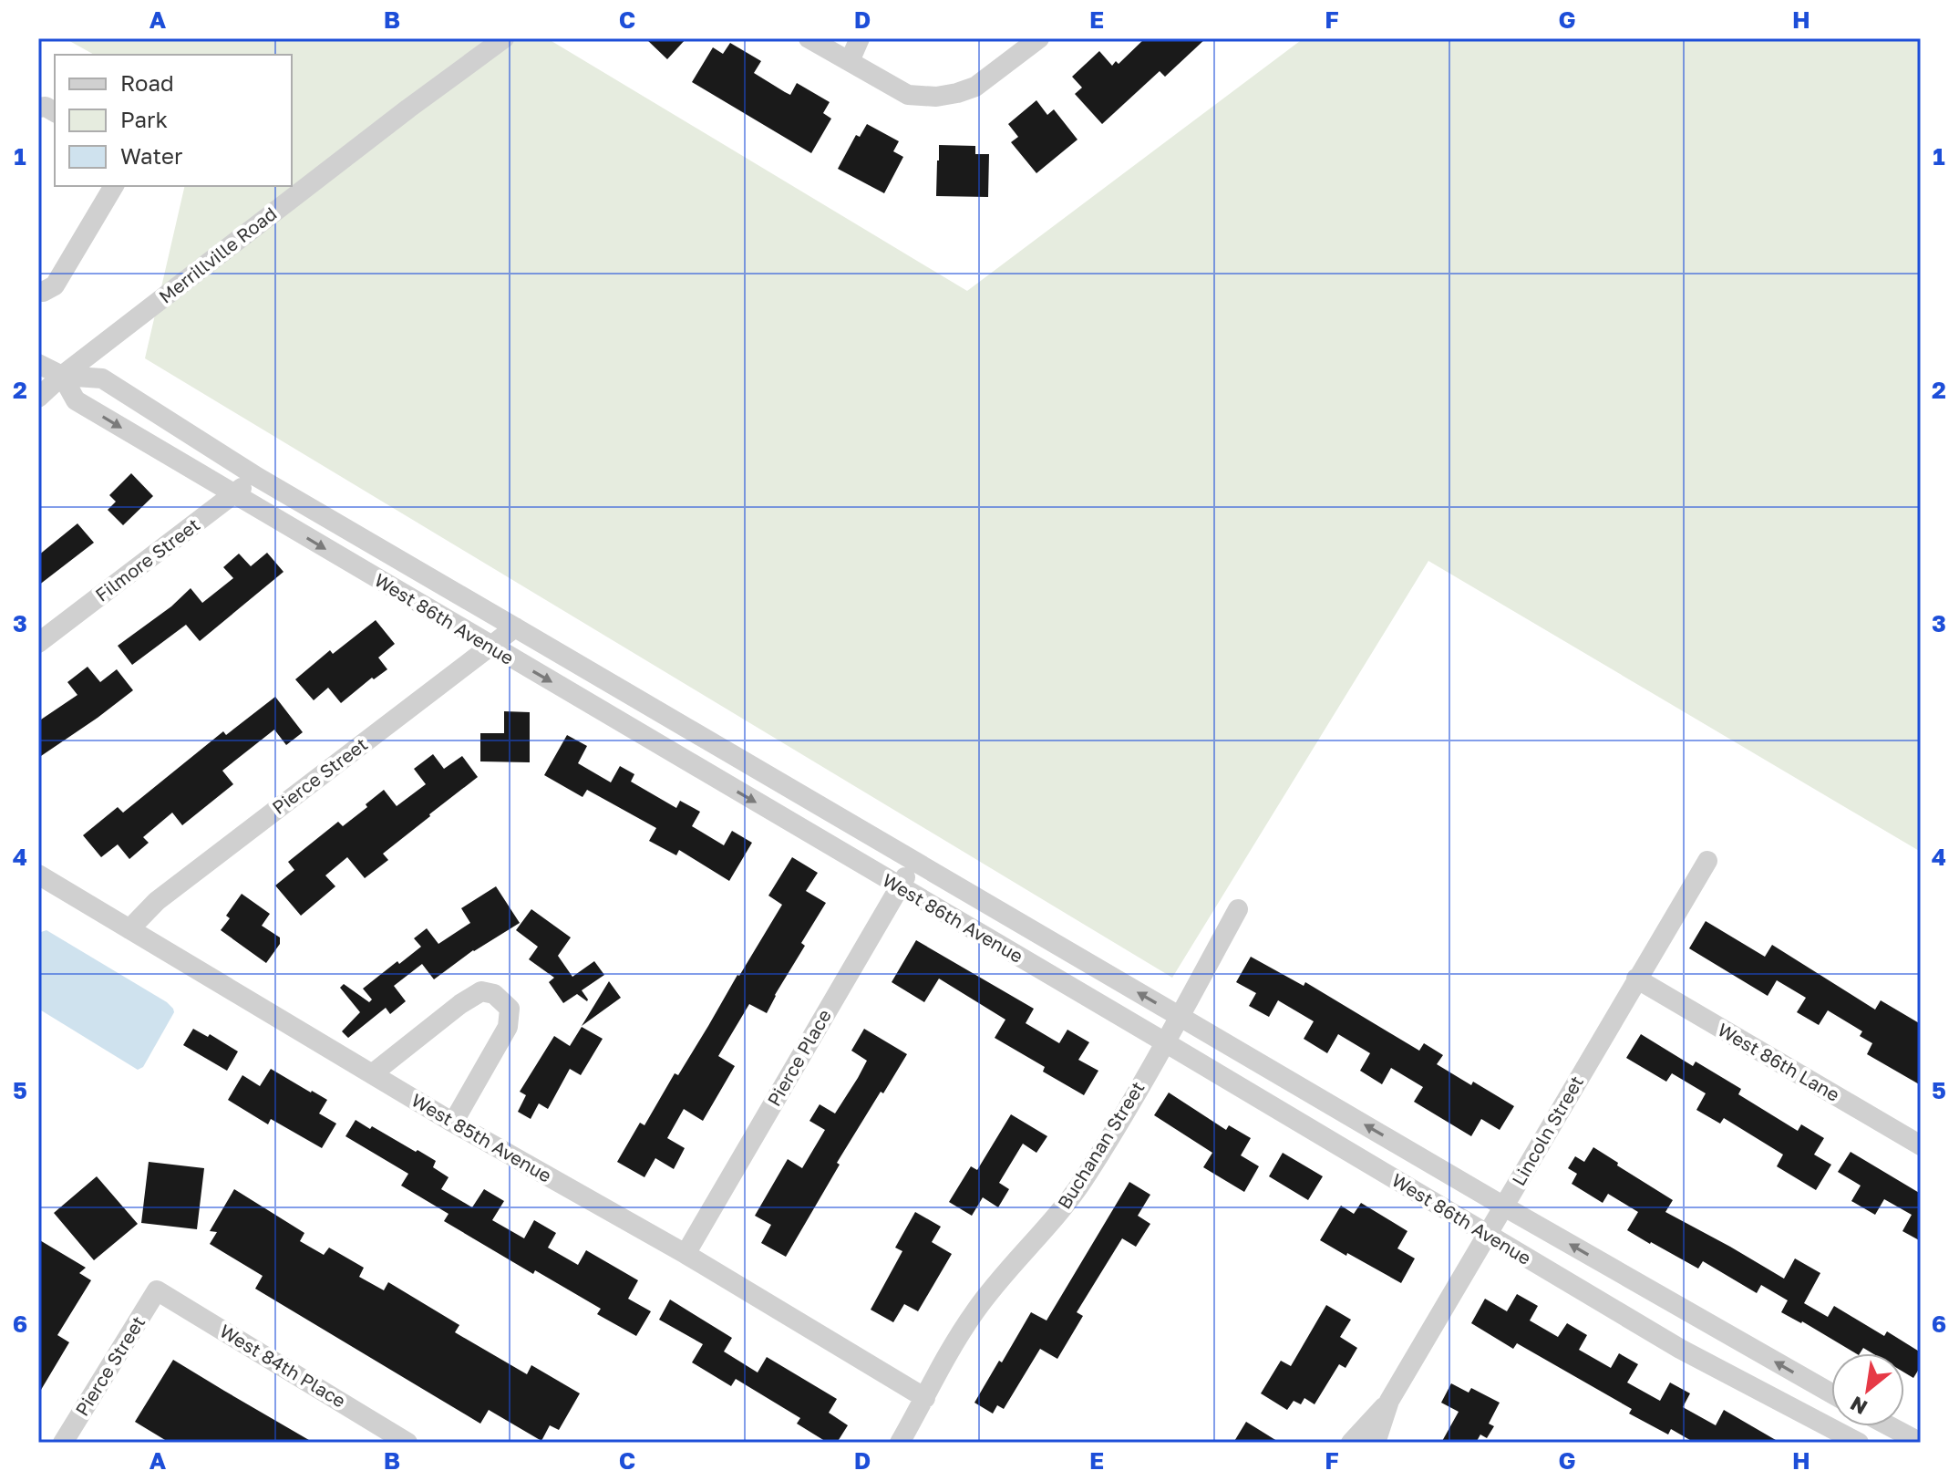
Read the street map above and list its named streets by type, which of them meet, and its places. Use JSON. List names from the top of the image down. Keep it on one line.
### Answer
{"streets":{"street":["Merrillville Road","Filmore Street","West 86th Avenue","Pierce Street","Pierce Place","West 86th Lane","Lincoln Street","West 85th Avenue","Buchanan Street","West 84th Place"]},"crossings":[["Merrillville Road","West 86th Avenue"],["Filmore Street","West 86th Avenue"],["West 86th Avenue","Pierce Street"],["West 86th Avenue","Pierce Place"],["West 86th Avenue","Lincoln Street"],["West 86th Avenue","Buchanan Street"],["Pierce Street","West 85th Avenue"],["Pierce Street","West 84th Place"],["Pierce Place","West 85th Avenue"],["West 86th Lane","Lincoln Street"],["West 85th Avenue","Buchanan Street"]],"legend":["Road","Park","Water"],"north":"bottom left","grid":{"columns":["A","B","C","D","E","F","G","H"],"rows":["1","2","3","4","5","6"]}}
